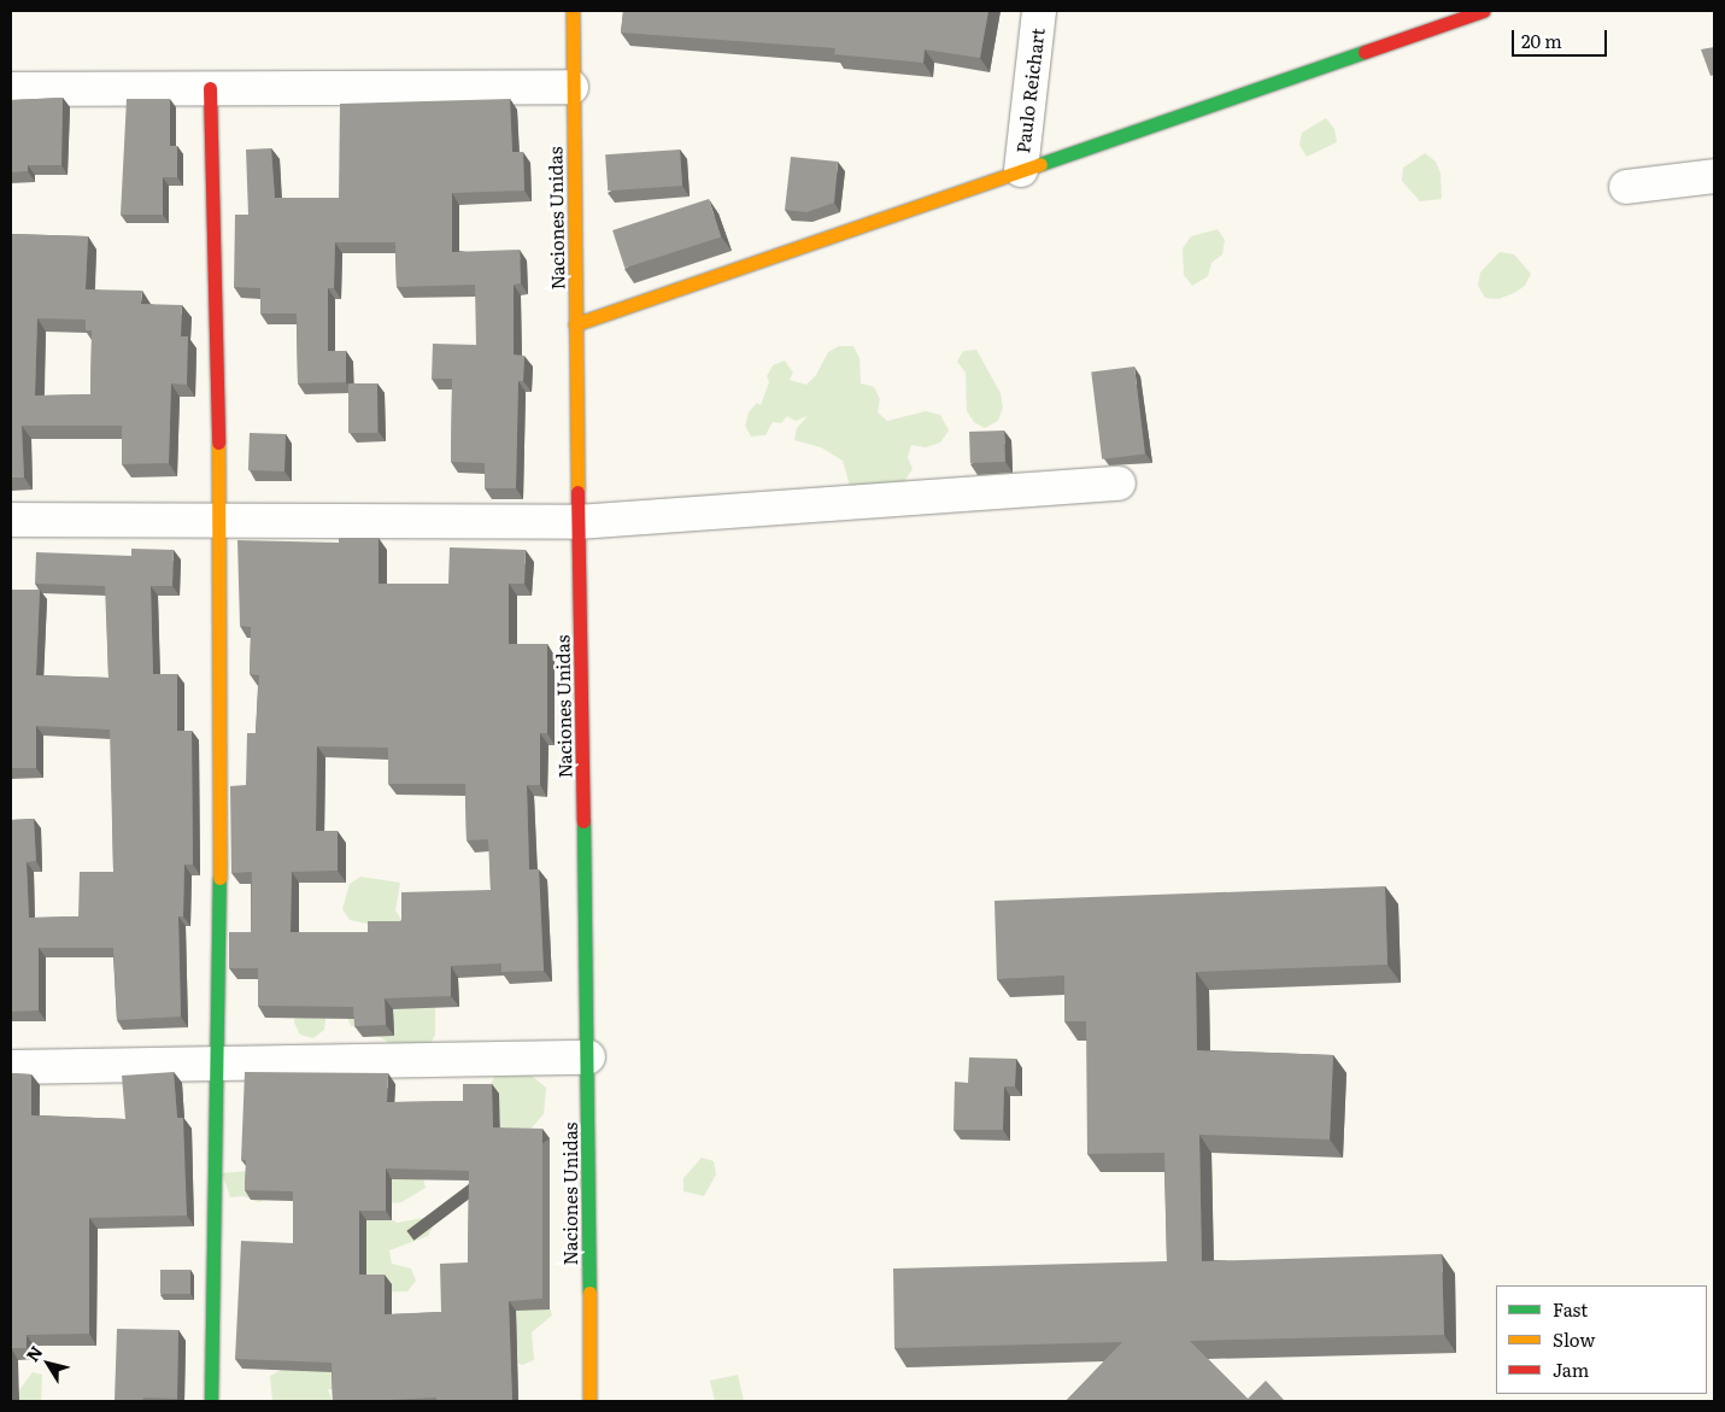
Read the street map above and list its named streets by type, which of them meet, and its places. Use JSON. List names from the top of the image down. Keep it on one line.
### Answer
{"streets":{"street":["Paulo Reichart","Naciones Unidas"]},"legend":["Fast","Slow","Jam"],"scale_bar":"20 m","north":"top left"}
